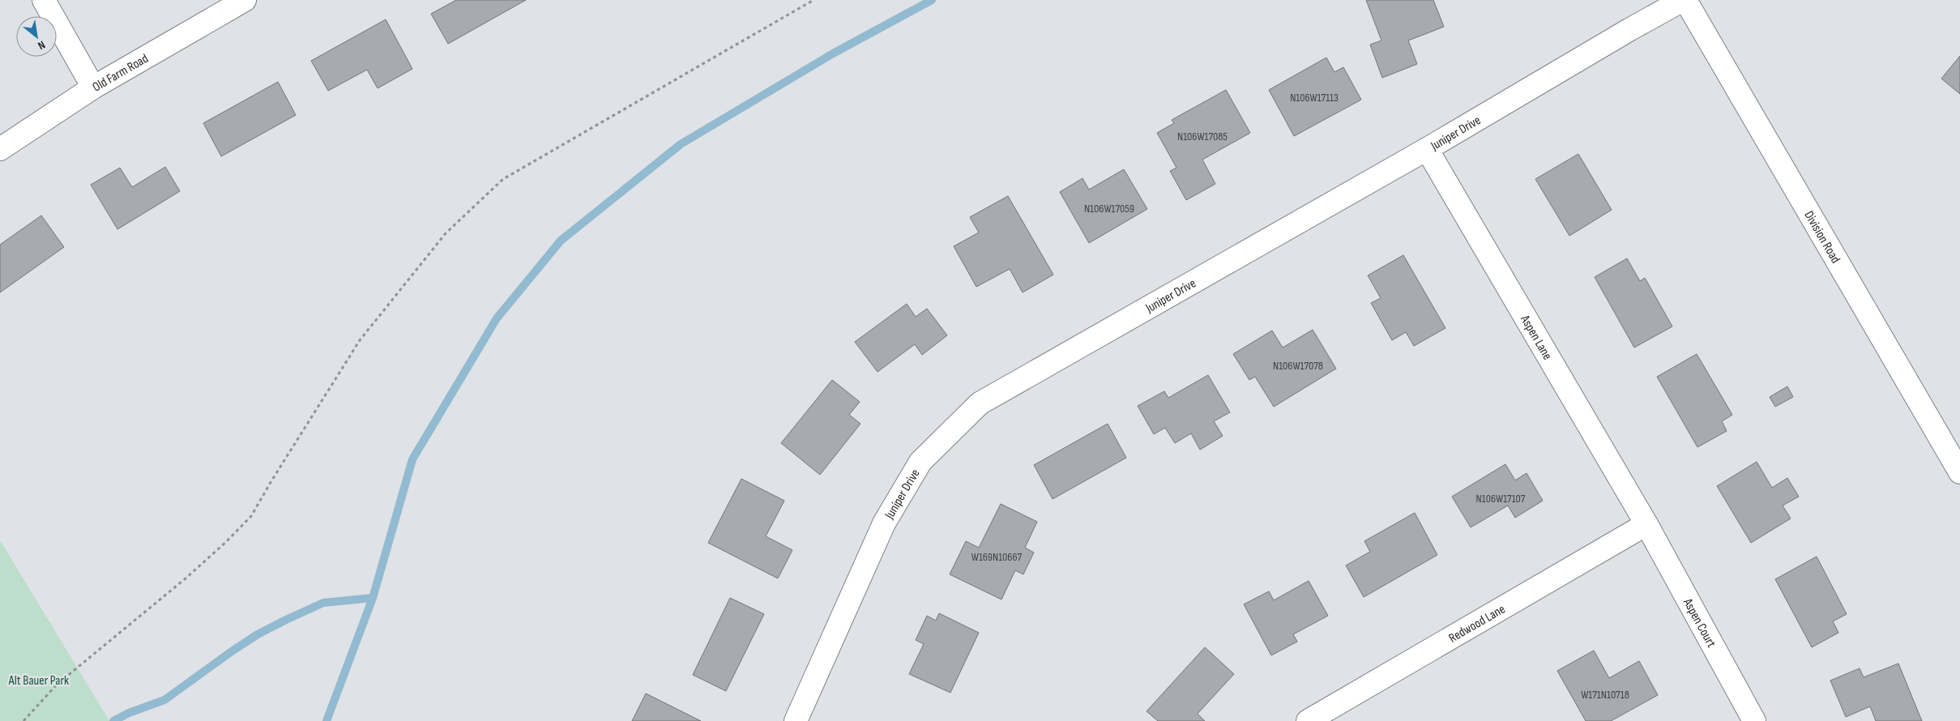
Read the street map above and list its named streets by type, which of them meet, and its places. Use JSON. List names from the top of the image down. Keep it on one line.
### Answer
{"streets":{"street":["Old Farm Road","Juniper Drive","Division Road","Aspen Lane","Redwood Lane","Aspen Court"]},"crossings":[["Juniper Drive","Division Road"],["Juniper Drive","Aspen Lane"],["Aspen Lane","Redwood Lane"],["Aspen Lane","Aspen Court"],["Redwood Lane","Aspen Court"]],"parks":["Alt Bauer Park"],"house_numbers":["N106W17113","N106W17085","N106W17059","N106W17078","N106W17107","W169N10667","W171N10718"],"north":"bottom right"}
